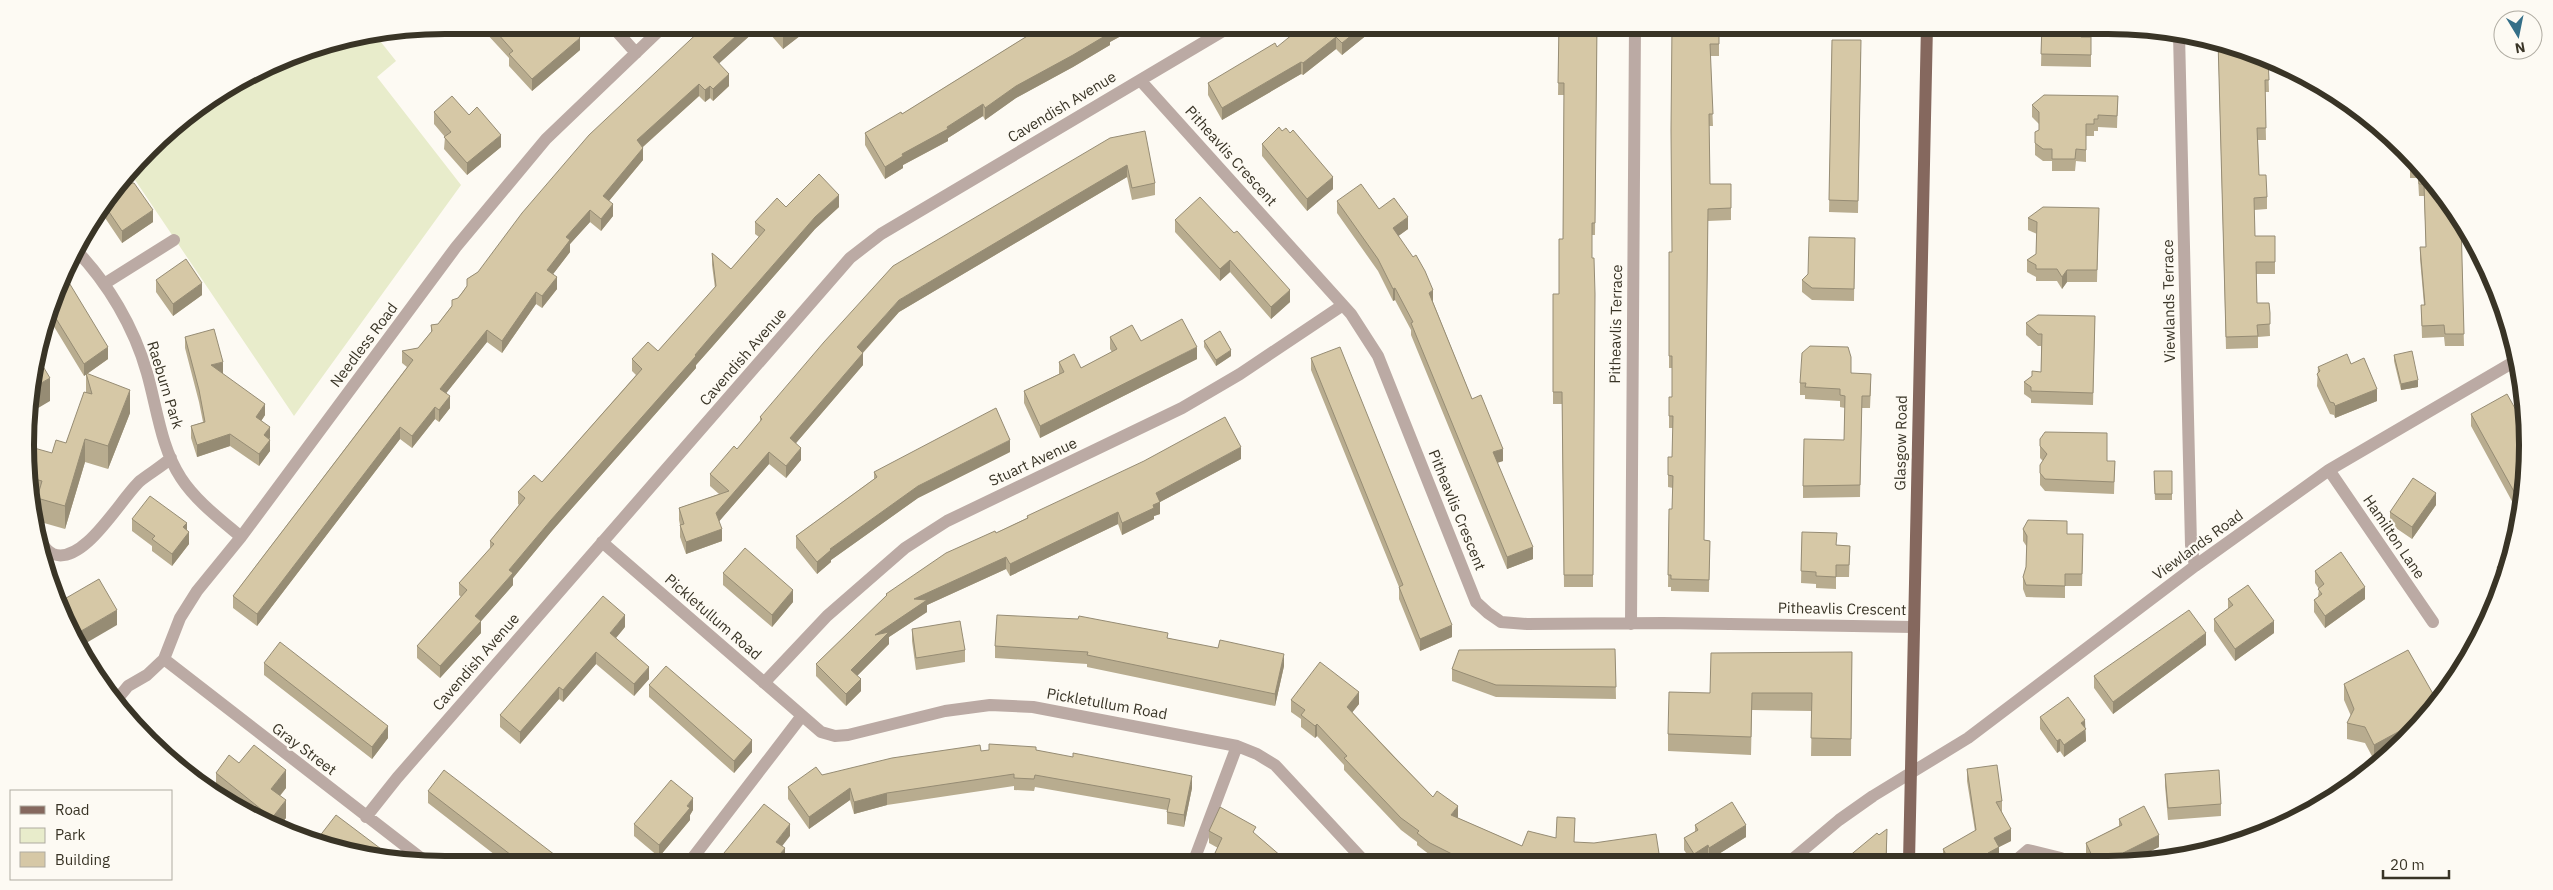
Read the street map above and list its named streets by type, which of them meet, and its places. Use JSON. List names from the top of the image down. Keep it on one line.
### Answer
{"streets":{"main road":["Glasgow Road"],"street":["Cavendish Avenue","Pitheavlis Crescent","Viewlands Terrace","Pitheavlis Terrace","Needless Road","Raeburn Park","Stuart Avenue","Hamilton Lane","Viewlands Road","Pickletullum Road","Gray Street"]},"crossings":[["Cavendish Avenue","Pitheavlis Crescent"],["Cavendish Avenue","Pickletullum Road"],["Cavendish Avenue","Gray Street"],["Pitheavlis Crescent","Pitheavlis Terrace"],["Pitheavlis Crescent","Glasgow Road"],["Pitheavlis Crescent","Stuart Avenue"],["Viewlands Terrace","Viewlands Road"],["Needless Road","Raeburn Park"],["Needless Road","Gray Street"],["Glasgow Road","Viewlands Road"],["Stuart Avenue","Pickletullum Road"],["Hamilton Lane","Viewlands Road"]],"legend":["Road","Park","Building"],"scale_bar":"20 m","north":"bottom"}
